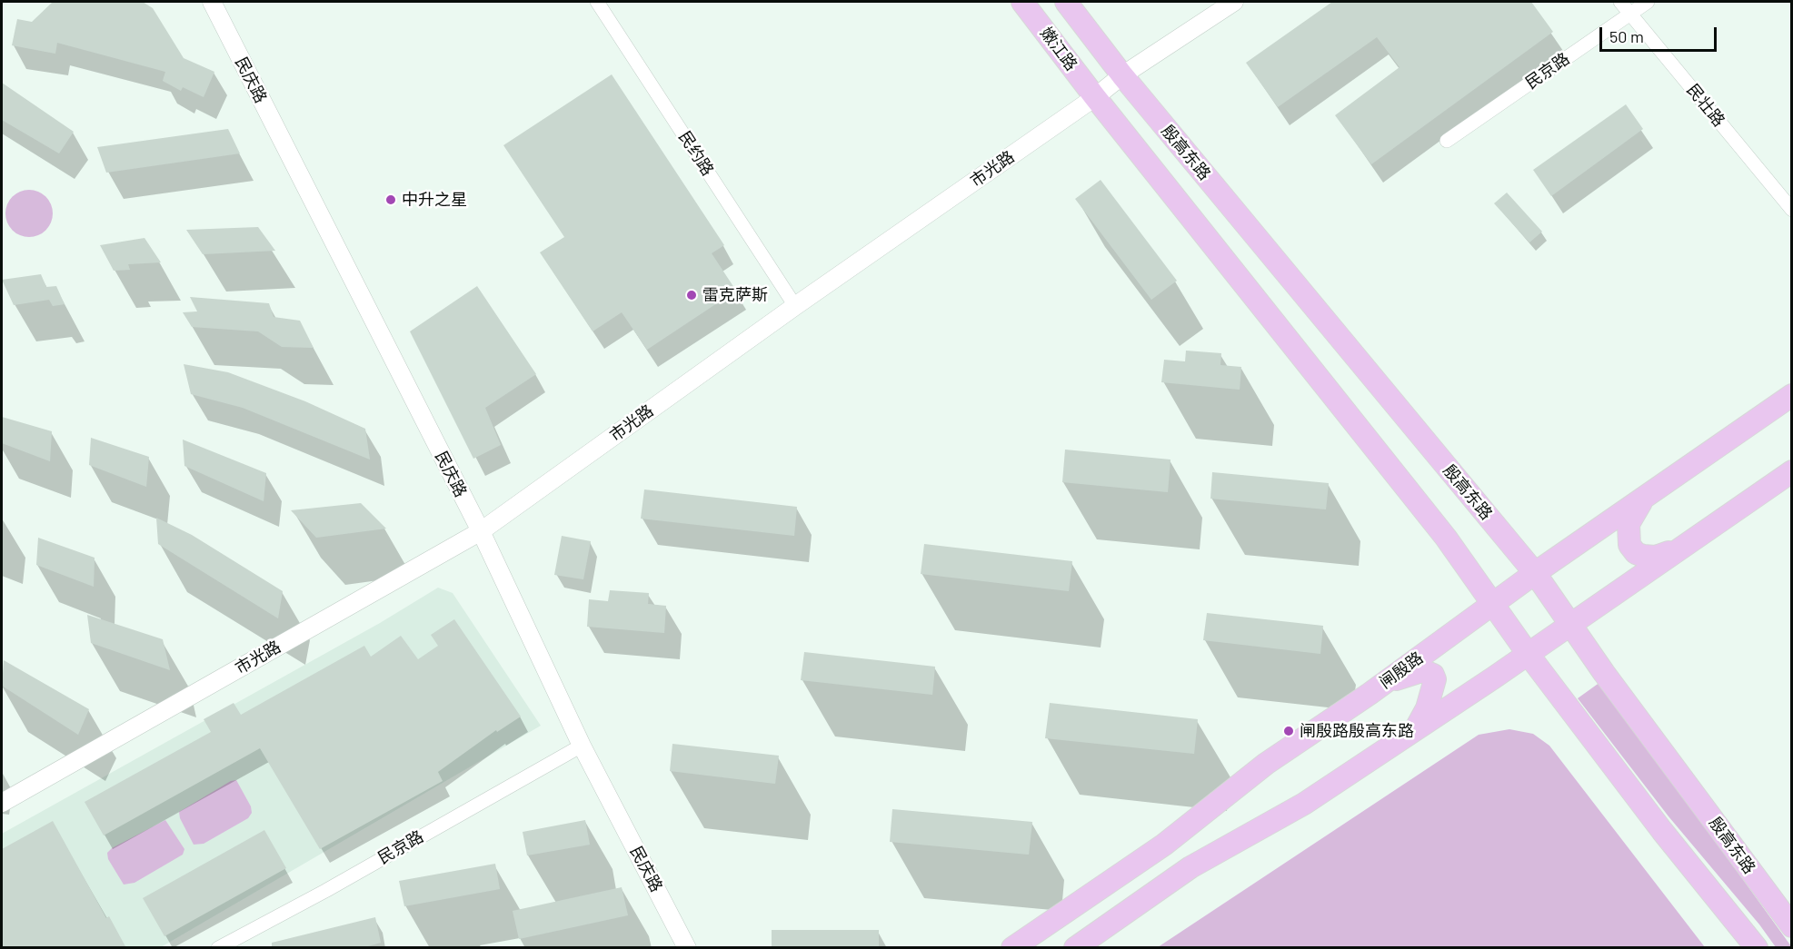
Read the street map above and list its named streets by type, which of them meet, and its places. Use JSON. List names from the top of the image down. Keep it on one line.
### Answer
{"streets":{"main road":["嫩江路","殷高东路","闸殷路"],"street":["民京路","民庆路","民壮路","民约路","市光路"]},"crossings":[["嫩江路","市光路"],["民京路","民庆路"],["民京路","民壮路"],["民庆路","市光路"],["殷高东路","市光路"],["殷高东路","闸殷路"],["民约路","市光路"]],"places":["中升之星","雷克萨斯","闸殷路殷高东路"],"scale_bar":"50 m"}
